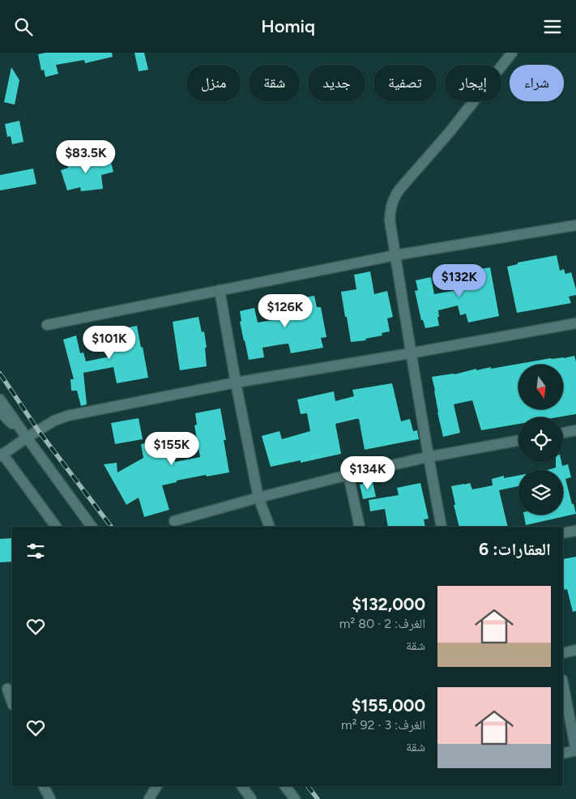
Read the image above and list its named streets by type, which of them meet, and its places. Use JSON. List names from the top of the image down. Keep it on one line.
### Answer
{"north":"bottom","page":{"header":"Homiq","chip":["شراء","إيجار","تصفية","جديد","شقة","منزل"],"price":["$83.5K","$132K","$126K","$101K","$155K","$134K"],"heading":"العقارات: 6","list":[{"name":"$132,000","note":"الغرف: 2 · 80 m² · شقة"},{"name":"$155,000","note":"الغرف: 3 · 92 m² · شقة"}]}}
